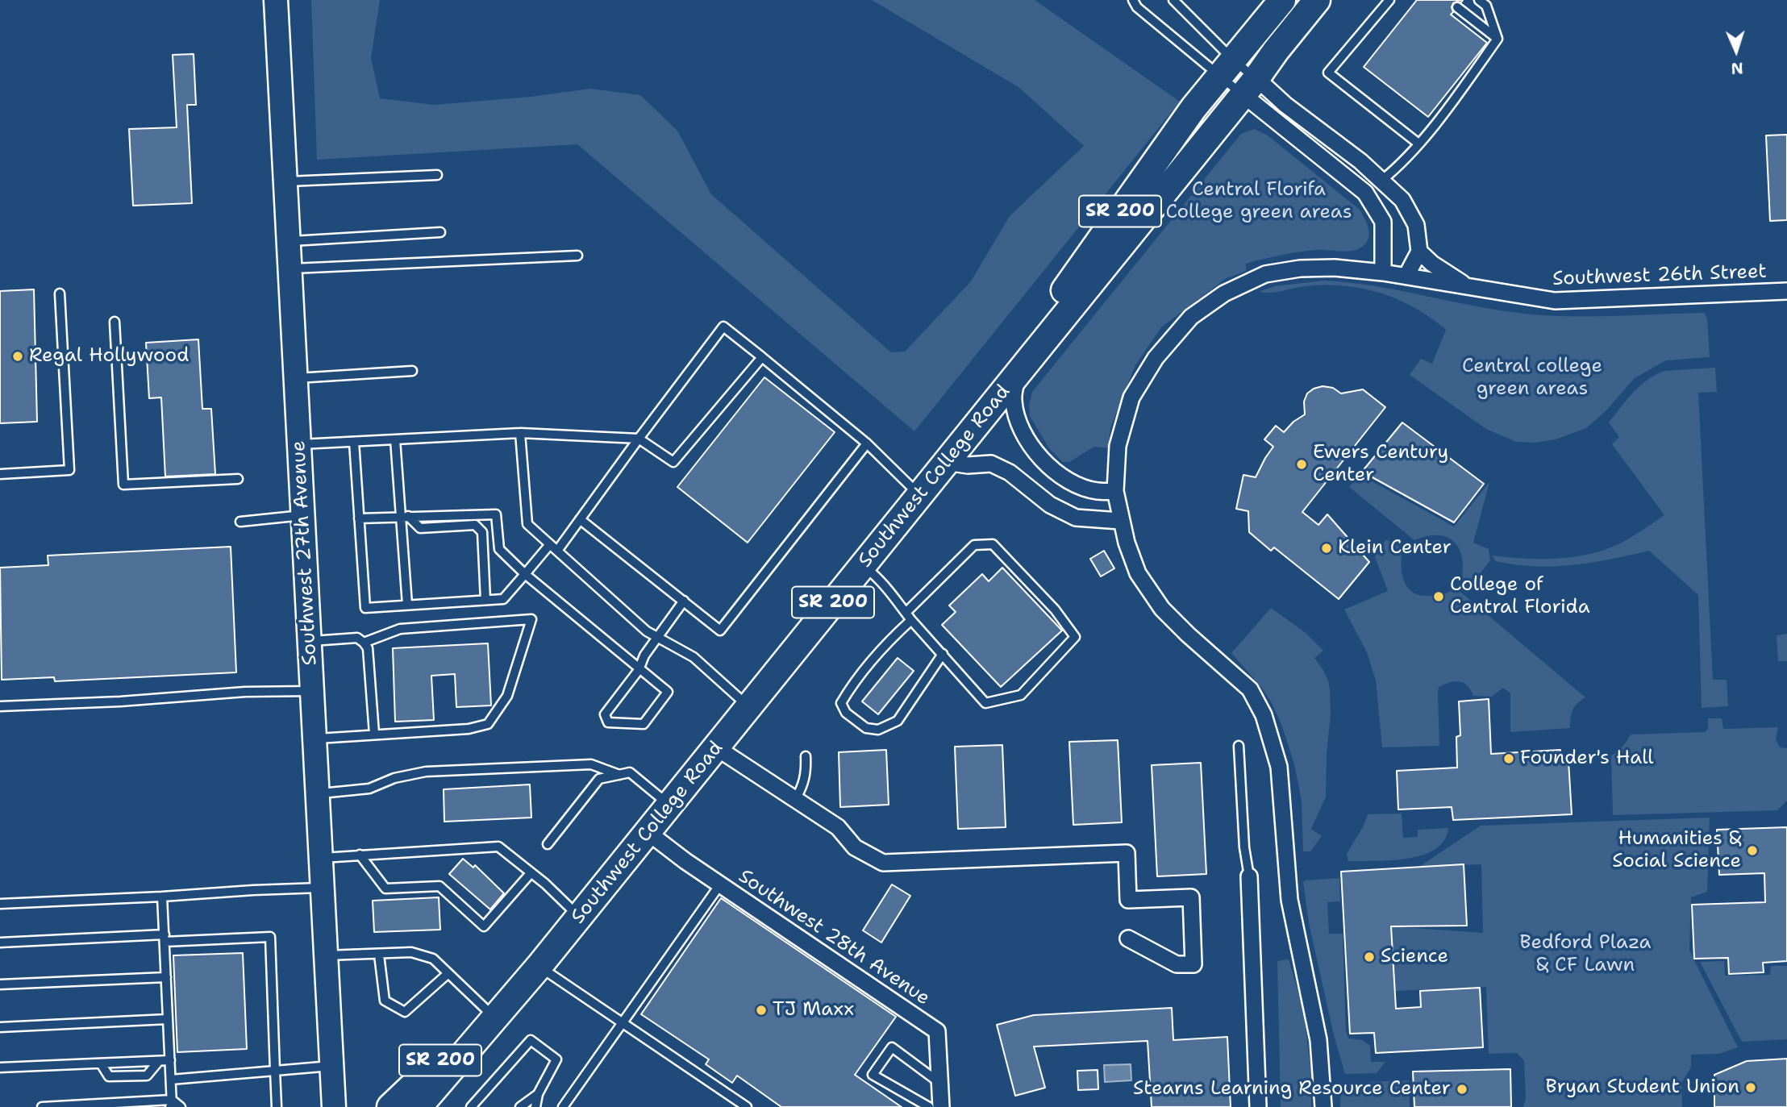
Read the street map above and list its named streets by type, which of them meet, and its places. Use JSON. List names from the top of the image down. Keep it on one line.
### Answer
{"streets":{"main road":["SR 200","Southwest College Road","Southwest 27th Avenue"],"street":["Southwest 26th Street","Southwest 28th Avenue"]},"crossings":[["Southwest College Road","Southwest 28th Avenue"]],"parks":["Central Florifa College green areas","Central college green areas","Bedford Plaza & CF Lawn"],"places":["Regal Hollywood","Ewers Century Center","Klein Center","College of Central Florida","Founder's Hall","Humanities & Social Science","Science","TJ Maxx","Bryan Student Union","Stearns Learning Resource Center"],"north":"bottom"}
